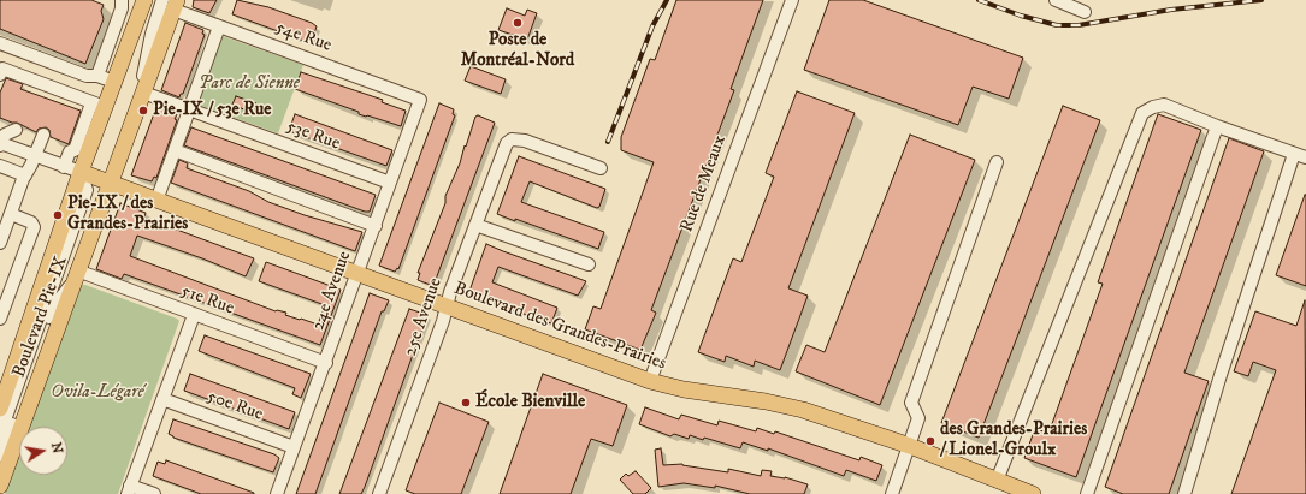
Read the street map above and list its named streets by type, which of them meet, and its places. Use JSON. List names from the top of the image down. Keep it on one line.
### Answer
{"streets":{"main road":["Boulevard Pie-IX","Boulevard des Grandes-Prairies"],"street":["54e Rue","53e Rue","Rue de Meaux","24e Avenue","51e Rue","25e Avenue","50e Rue"]},"crossings":[["54e Rue","24e Avenue"],["54e Rue","Boulevard Pie-IX"],["53e Rue","24e Avenue"],["53e Rue","Boulevard Pie-IX"],["Rue de Meaux","Boulevard des Grandes-Prairies"],["24e Avenue","51e Rue"],["24e Avenue","Boulevard des Grandes-Prairies"],["24e Avenue","50e Rue"],["51e Rue","Boulevard Pie-IX"],["Boulevard Pie-IX","Boulevard des Grandes-Prairies"],["25e Avenue","Boulevard des Grandes-Prairies"]],"parks":["Parc de Sienne","Ovila-Légaré"],"places":["Poste de Montréal-Nord","Pie-IX / 53e Rue","Pie-IX / des Grandes-Prairies","École Bienville","des Grandes-Prairies / Lionel-Groulx"],"north":"right"}
